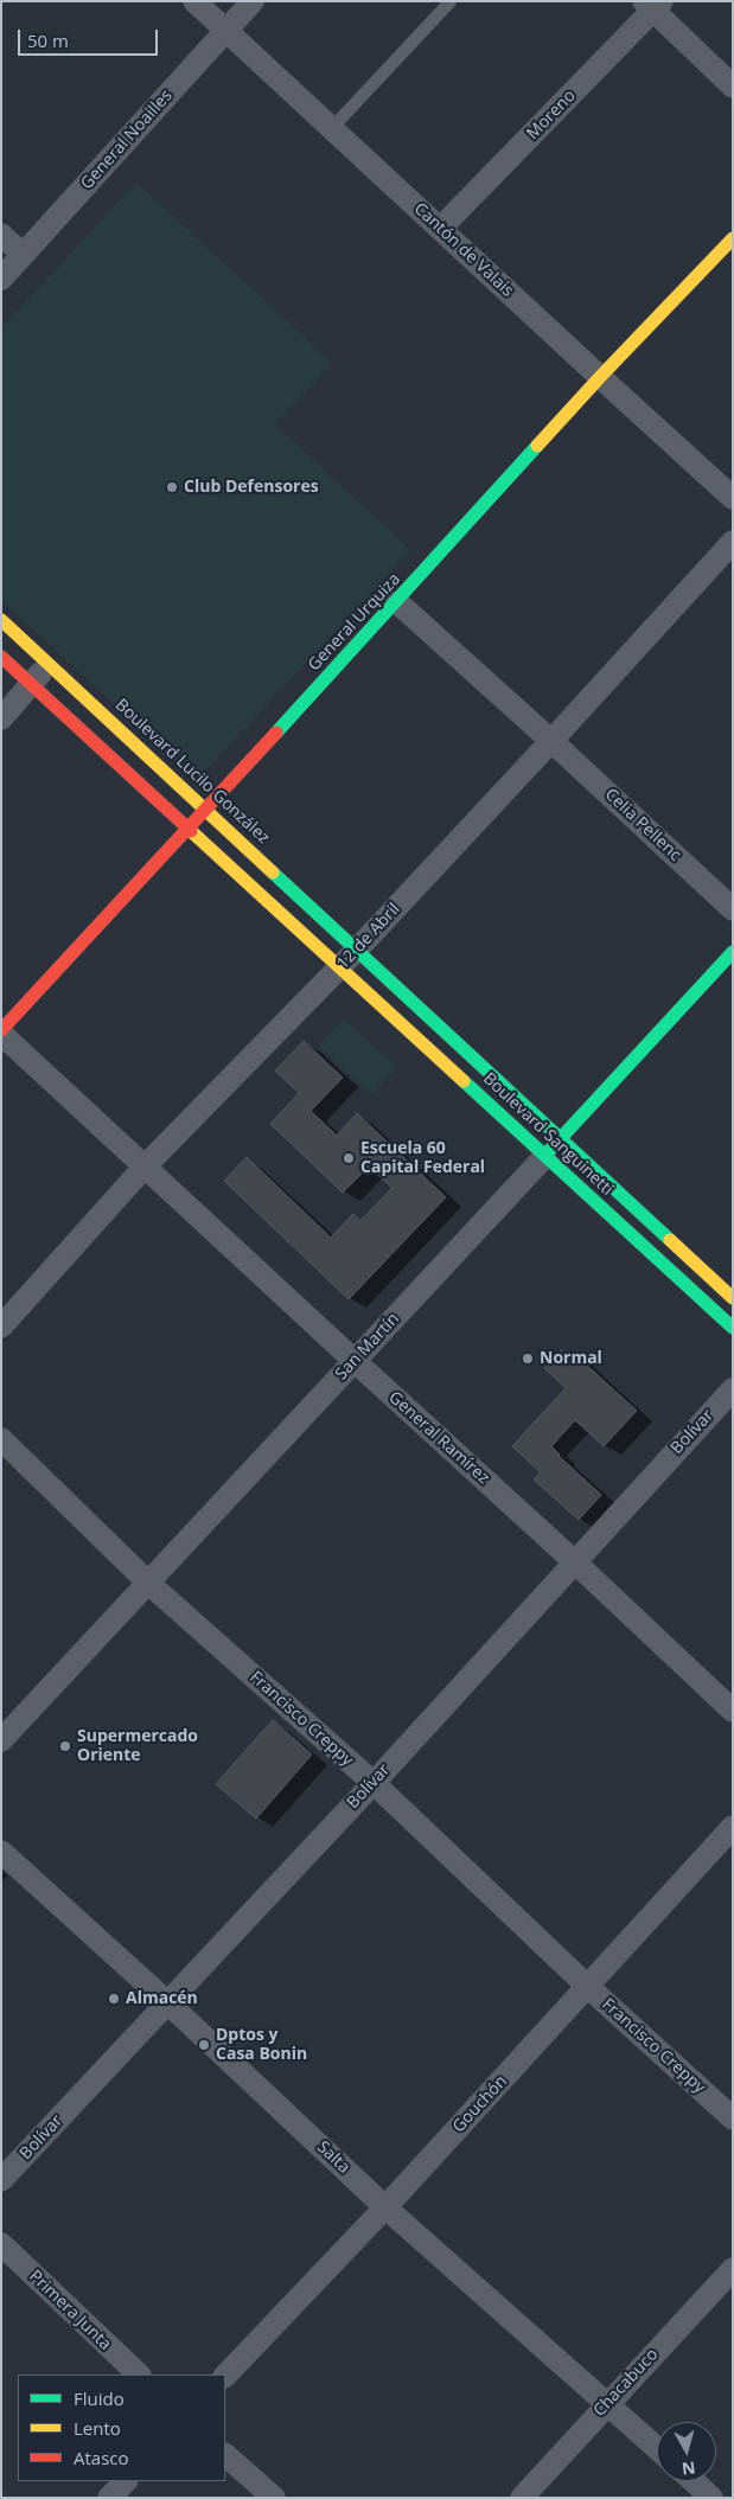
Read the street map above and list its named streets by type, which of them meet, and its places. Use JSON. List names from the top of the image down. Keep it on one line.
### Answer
{"streets":{"main road":["General Urquiza","Boulevard Lucilo González","Boulevard Sanguinetti","San Martín"],"street":["Moreno","General Noailles","Cantón de Valais","Celia Pellenc","12 de Abril","Bolívar","General Ramírez","Francisco Creppy","Gouchón","Salta","Primera Junta","Chacabuco"]},"crossings":[["Moreno","Cantón de Valais"],["General Noailles","Cantón de Valais"],["Cantón de Valais","General Urquiza"],["General Urquiza","Boulevard Lucilo González"],["General Urquiza","Celia Pellenc"],["General Urquiza","General Ramírez"],["Boulevard Lucilo González","12 de Abril"],["Boulevard Lucilo González","Boulevard Sanguinetti"],["Celia Pellenc","12 de Abril"],["12 de Abril","Boulevard Sanguinetti"],["12 de Abril","General Ramírez"],["Boulevard Sanguinetti","San Martín"],["San Martín","General Ramírez"],["San Martín","Francisco Creppy"],["Bolívar","General Ramírez"],["Bolívar","Francisco Creppy"],["Bolívar","Salta"],["Francisco Creppy","Gouchón"],["Gouchón","Salta"],["Salta","Chacabuco"]],"places":["Club Defensores","Escuela 60 Capital Federal","Normal","Supermercado Oriente","Almacén","Dptos y Casa Bonin"],"legend":["Fluido","Lento","Atasco"],"scale_bar":"50 m","north":"bottom"}
